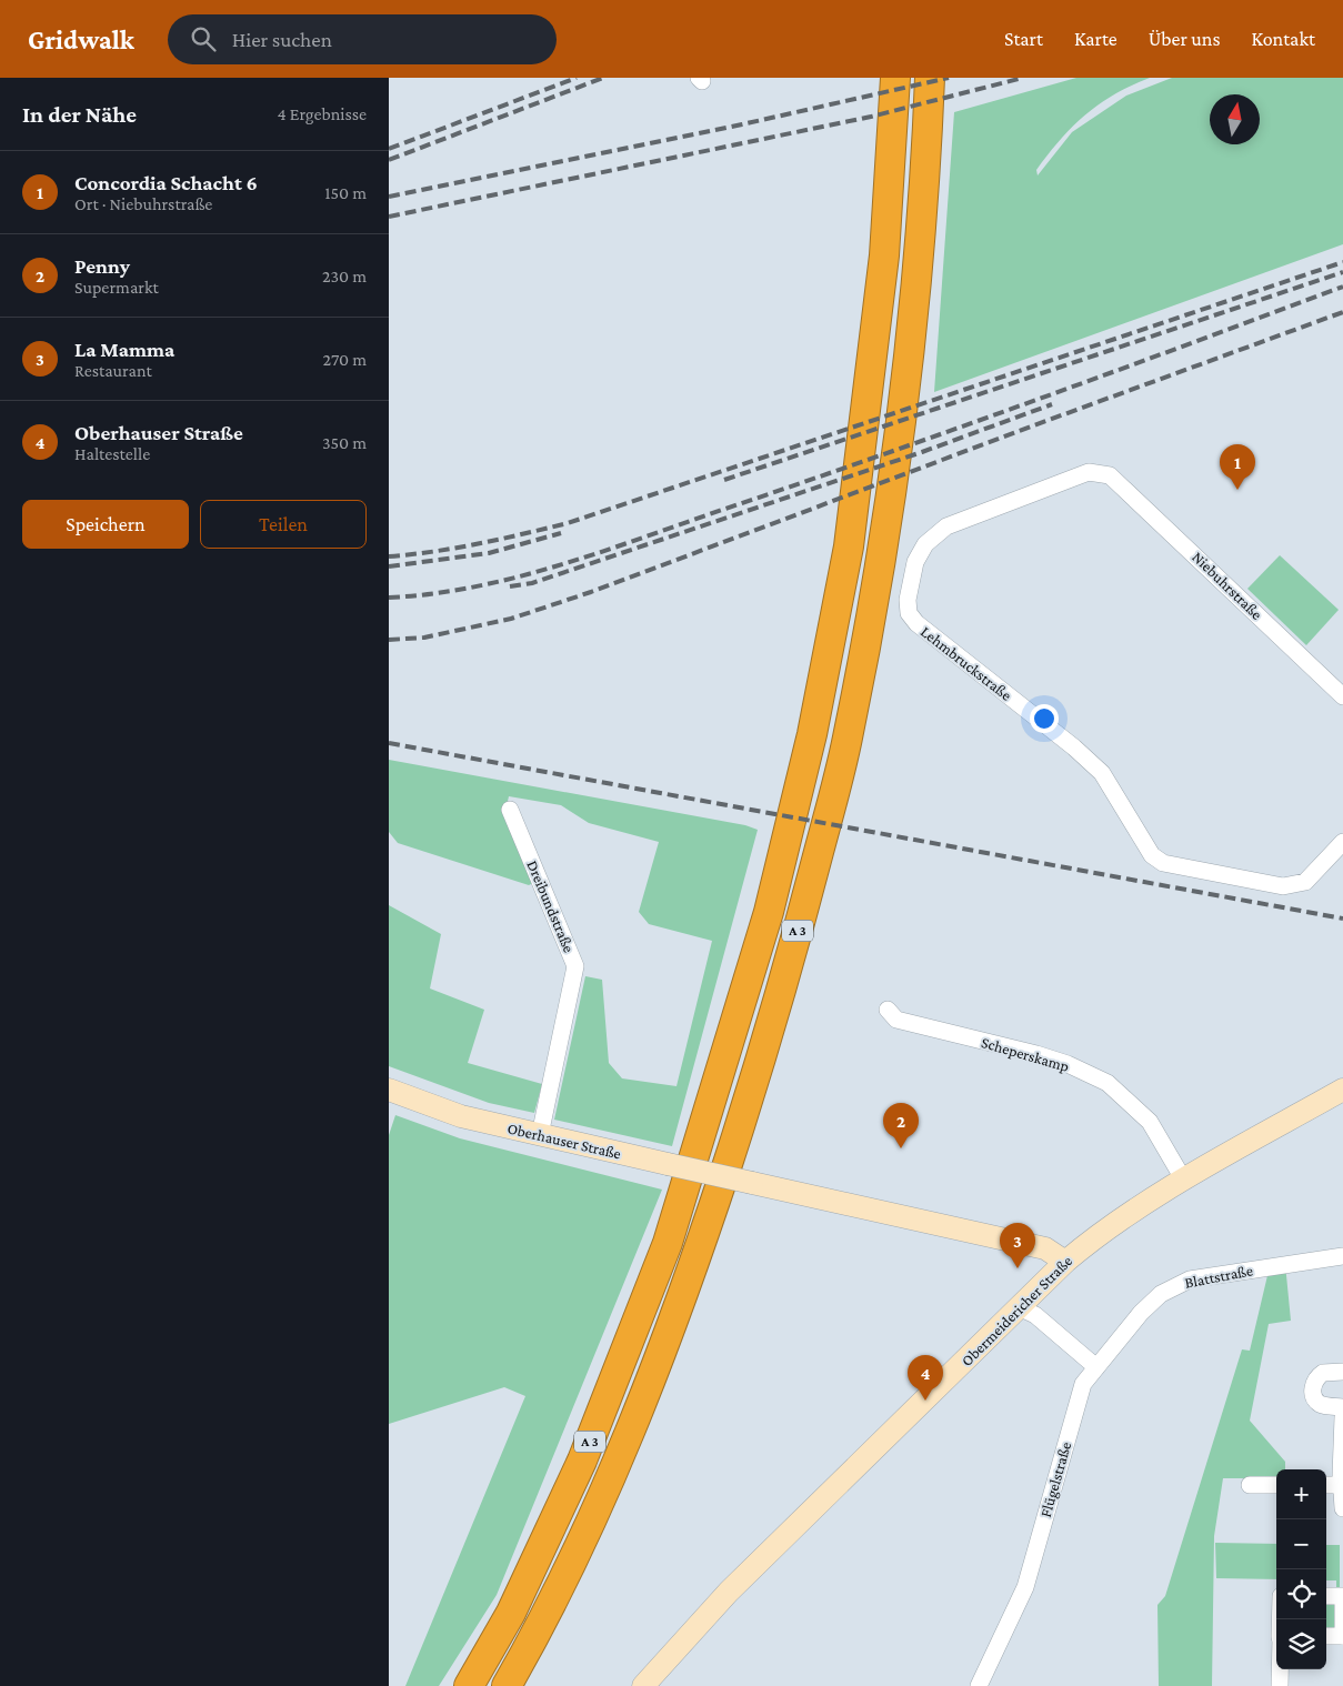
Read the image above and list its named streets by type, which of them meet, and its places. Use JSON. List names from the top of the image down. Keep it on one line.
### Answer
{"streets":{"highway":["A 3"],"main road":["Oberhauser Straße","Obermeidericher Straße"],"street":["Niebuhrstraße","Lehmbruckstraße","Dreibundstraße","Scheperskamp","Blattstraße","Flügelstraße"]},"crossings":[["Niebuhrstraße","Lehmbruckstraße"],["Dreibundstraße","Oberhauser Straße"],["Scheperskamp","Obermeidericher Straße"],["Oberhauser Straße","Obermeidericher Straße"],["Blattstraße","Flügelstraße"]],"north":"top","page":{"header":"Gridwalk","search":"Hier suchen","nav":["Start","Karte","Über uns","Kontakt"],"heading":["In der Nähe","4 Ergebnisse"],"list":[{"mark":"1","name":"Concordia Schacht 6","note":"Ort · Niebuhrstraße","value":"150 m"},{"mark":"2","name":"Penny","note":"Supermarkt","value":"230 m"},{"mark":"3","name":"La Mamma","note":"Restaurant","value":"270 m"},{"mark":"4","name":"Oberhauser Straße","note":"Haltestelle","value":"350 m"}],"pins":["1","2","3","4"],"buttons":["Speichern","Teilen"],"map_buttons":["+","−"]}}
